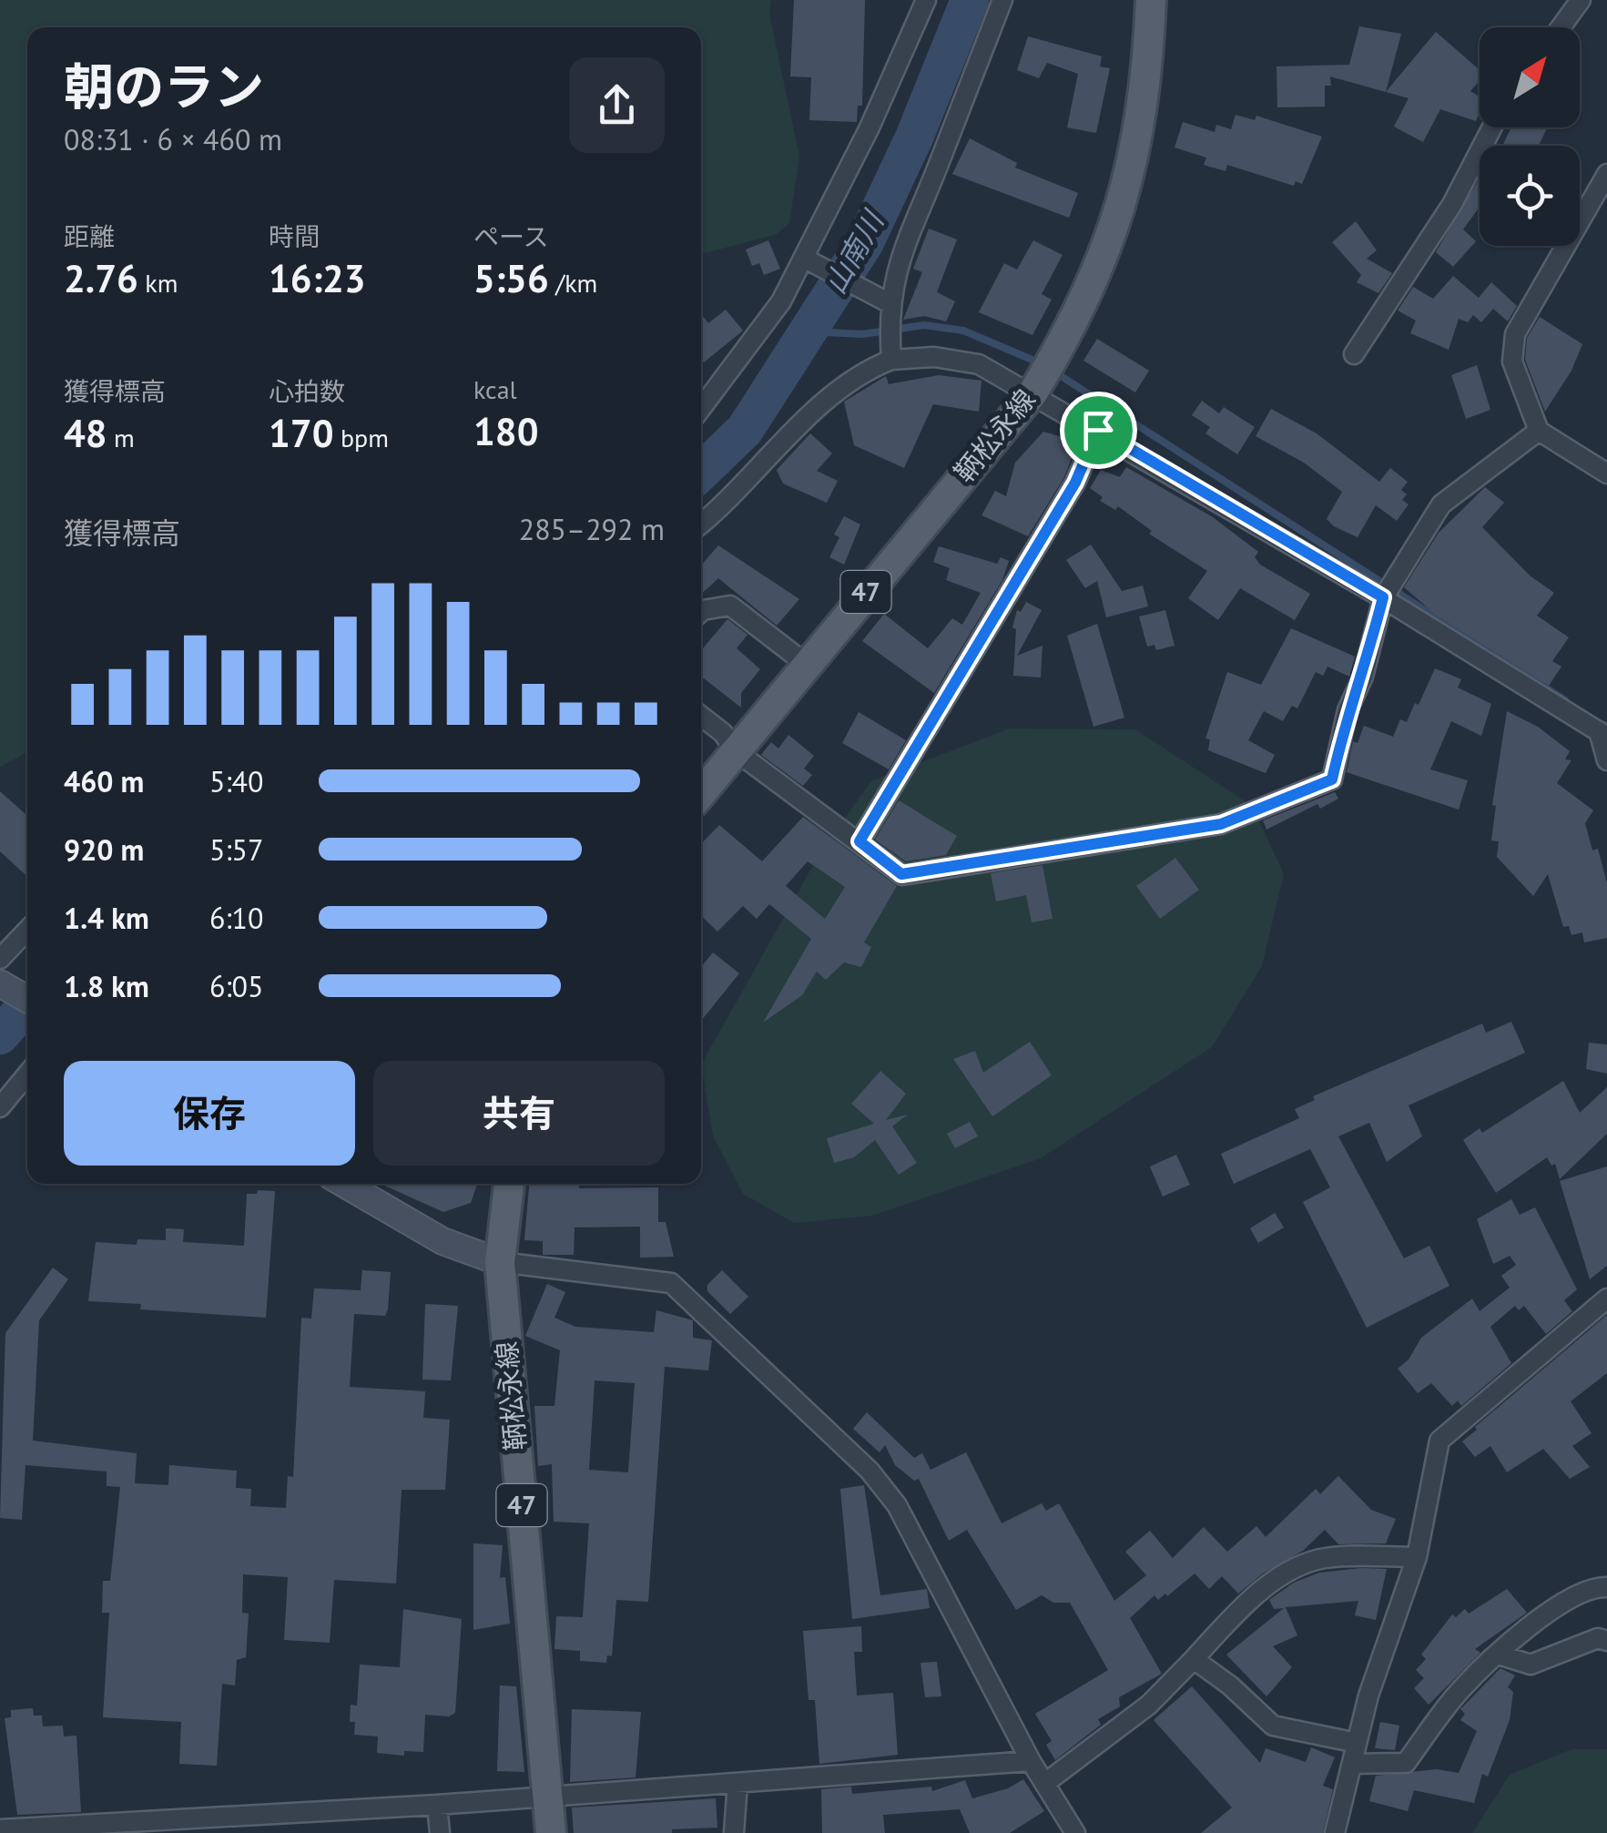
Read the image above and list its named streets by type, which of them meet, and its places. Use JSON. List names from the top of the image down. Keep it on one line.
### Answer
{"streets":{"main road":["鞆松永線","47"]},"water":["山南川"],"north":"top right","page":{"heading":["朝のラン","08:31 · 6 × 460 m"],"stats":[["距離","2.76 km"],["時間","16:23"],["ペース","5:56 /km"],["獲得標高","48 m"],["心拍数","170 bpm"],["kcal","180"]],"chart":["獲得標高","285–292 m"],"list":[{"name":"460 m","note":"5:40"},{"name":"920 m","note":"5:57"},{"name":"1.4 km","note":"6:10"},{"name":"1.8 km","note":"6:05"}],"buttons":["保存","共有"]}}
